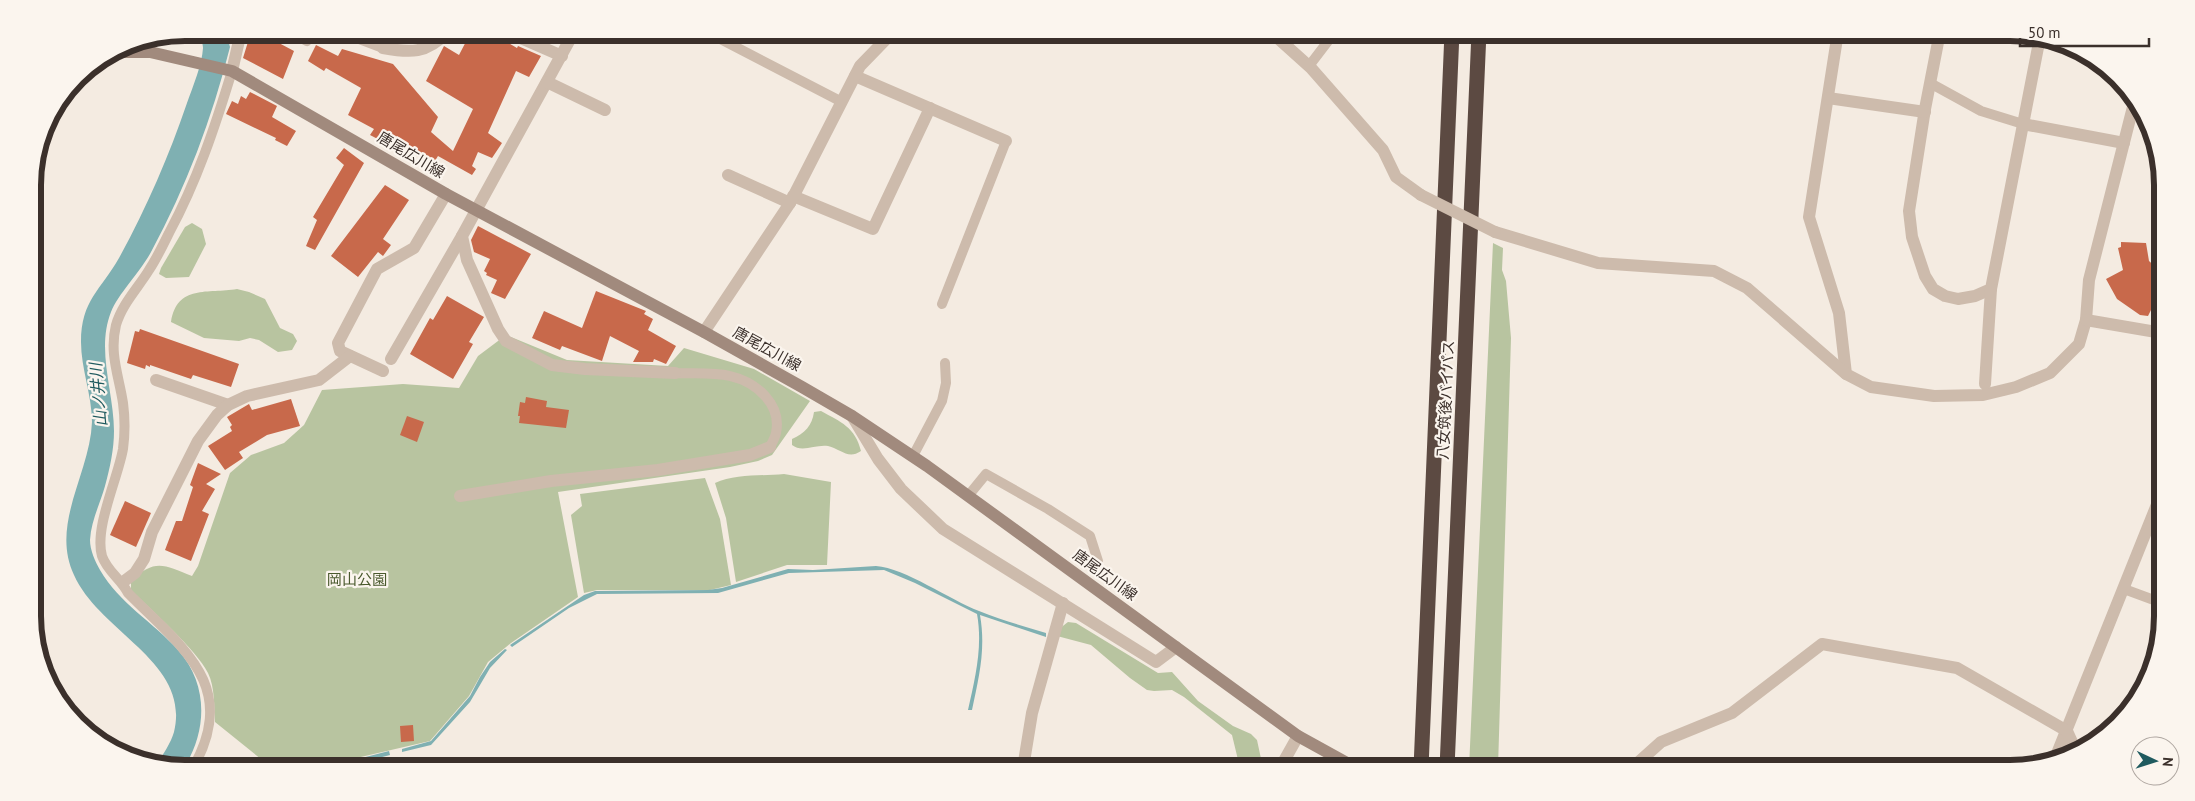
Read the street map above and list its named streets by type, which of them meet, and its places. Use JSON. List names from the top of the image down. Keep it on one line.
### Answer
{"streets":{"highway":["八女筑後バイパス"],"main road":["唐尾広川線"]},"water":["山ノ井川"],"parks":["岡山公園"],"scale_bar":"50 m","north":"right"}
